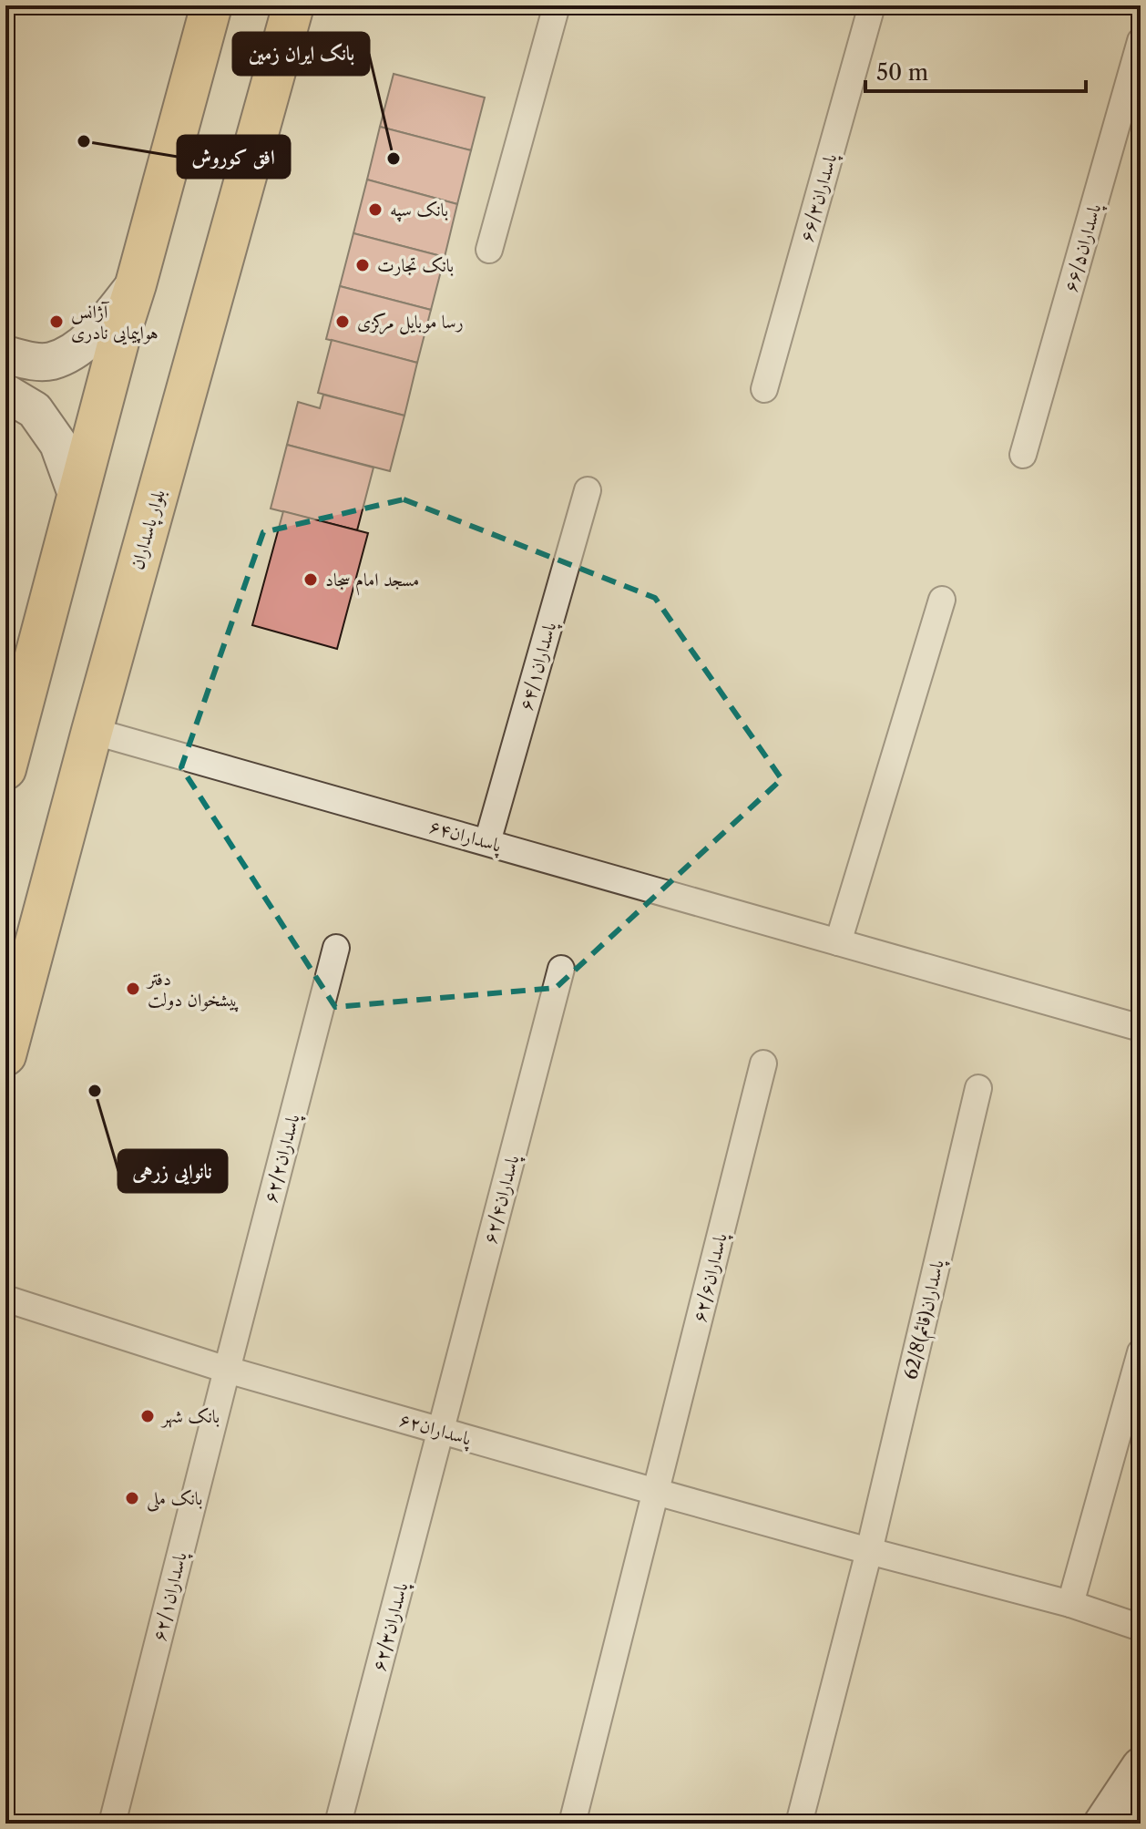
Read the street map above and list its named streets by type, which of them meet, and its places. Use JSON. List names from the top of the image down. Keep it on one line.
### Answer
{"streets":{"main road":["بلوار پاسداران"],"street":["پاسداران۶۶/۳","پاسداران۶۶/۵","پاسداران۶۴/۱","پاسداران۶۴","پاسداران۶۲/۲","پاسداران۶۲/۴","پاسداران۶۲/۶","62/8پاسداران(قائم)","پاسداران۶۲","پاسداران۶۲/۱","پاسداران۶۲/۳"]},"crossings":[["بلوار پاسداران","پاسداران۶۴"],["پاسداران۶۴/۱","پاسداران۶۴"],["پاسداران۶۲/۲","پاسداران۶۲"],["پاسداران۶۲/۲","پاسداران۶۲/۱"],["پاسداران۶۲/۴","پاسداران۶۲"],["پاسداران۶۲/۴","پاسداران۶۲/۳"],["پاسداران۶۲/۶","پاسداران۶۲"],["62/8پاسداران(قائم)","پاسداران۶۲"],["پاسداران۶۲","پاسداران۶۲/۱"],["پاسداران۶۲","پاسداران۶۲/۳"]],"places":["افق کوروش","بانک ایران زمین","بانک سپه","بانک تجارت","آژانس هواپیمایی نادری","رسا موبایل مرکزی","مسجد امام سجاد","دفتر پیشخوان دولت","نانوایی زرهی","بانک شهر","بانک ملی"],"scale_bar":"50 m"}
